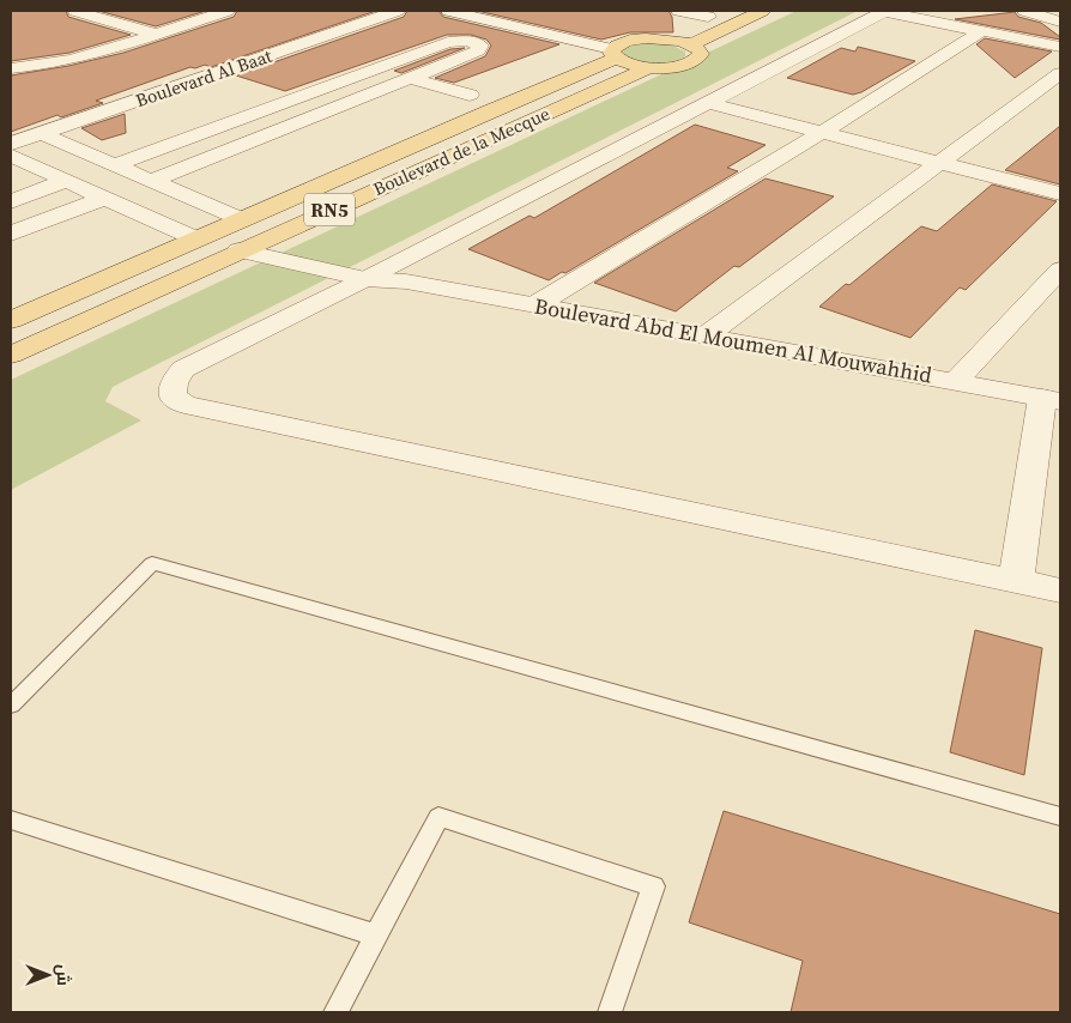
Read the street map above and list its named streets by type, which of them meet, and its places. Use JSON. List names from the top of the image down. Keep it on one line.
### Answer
{"streets":{"main road":["Boulevard de la Mecque","RN5"],"street":["Boulevard Al Baat","Boulevard Abd El Moumen Al Mouwahhid"]},"crossings":[["Boulevard de la Mecque","RN5"],["Boulevard de la Mecque","Boulevard Abd El Moumen Al Mouwahhid"]],"north":"right"}
